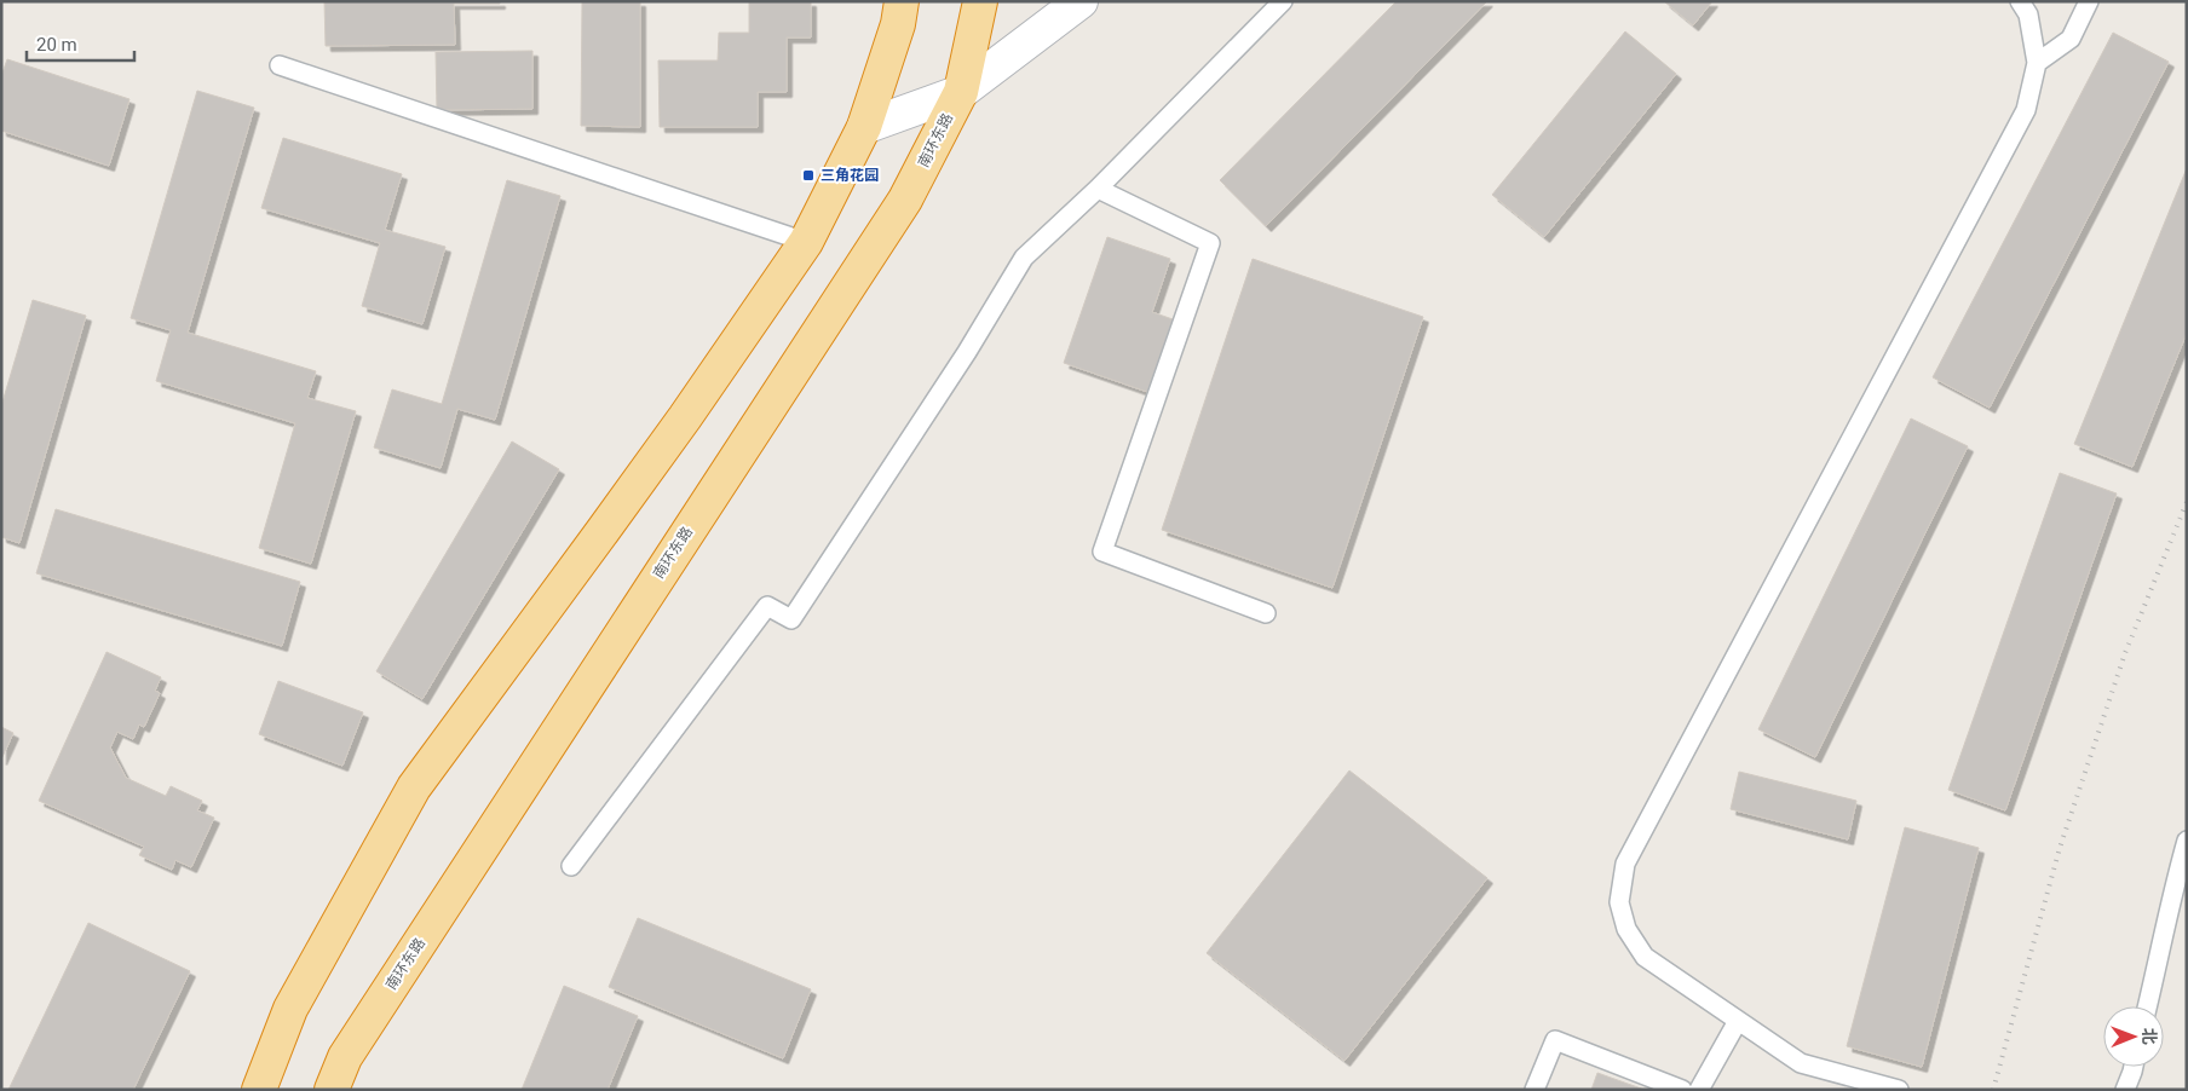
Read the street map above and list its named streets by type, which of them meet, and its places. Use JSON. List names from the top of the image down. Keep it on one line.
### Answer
{"streets":{"highway":["南环东路"]},"places":{"transit":["三角花园"]},"scale_bar":"20 m","north":"right"}
